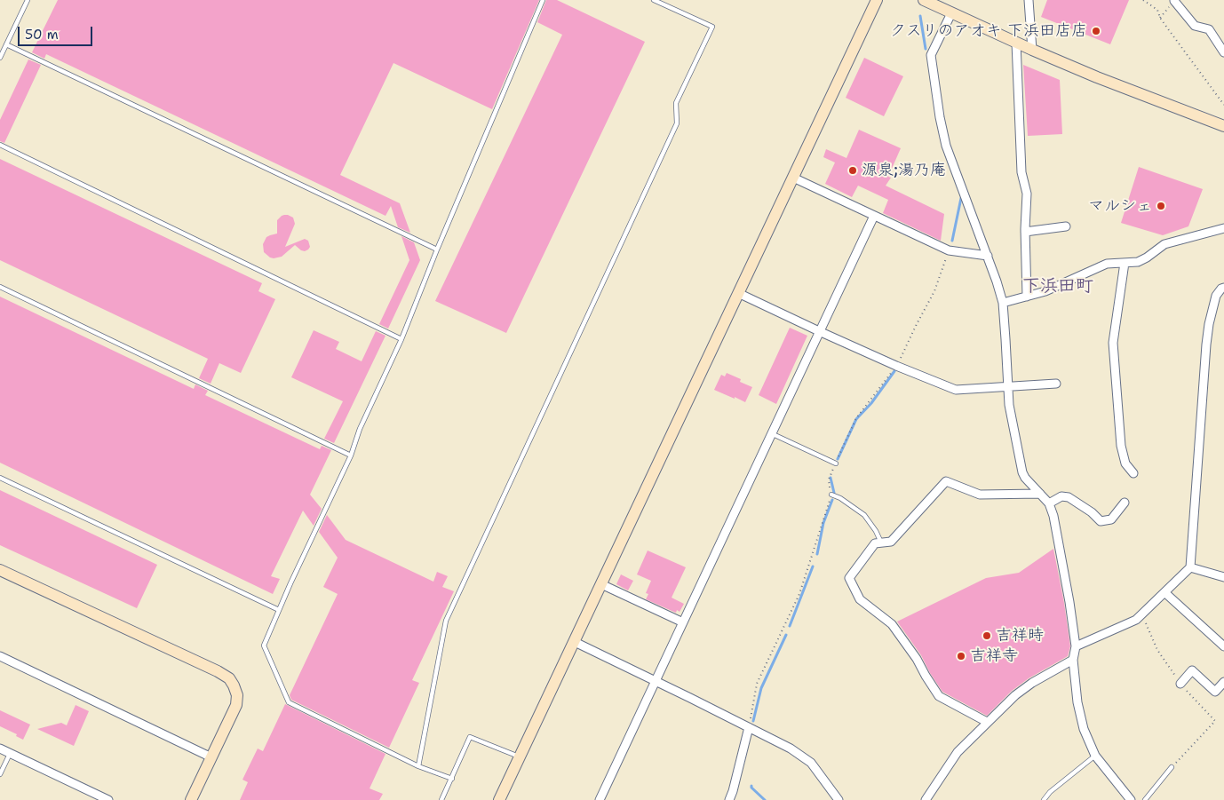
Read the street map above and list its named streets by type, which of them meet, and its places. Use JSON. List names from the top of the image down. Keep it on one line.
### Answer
{"districts":["下浜田町"],"places":["クスリのアオキ 下浜田店店","源泉;湯乃庵","マルシェ","吉祥時","吉祥寺"],"scale_bar":"50 m"}
